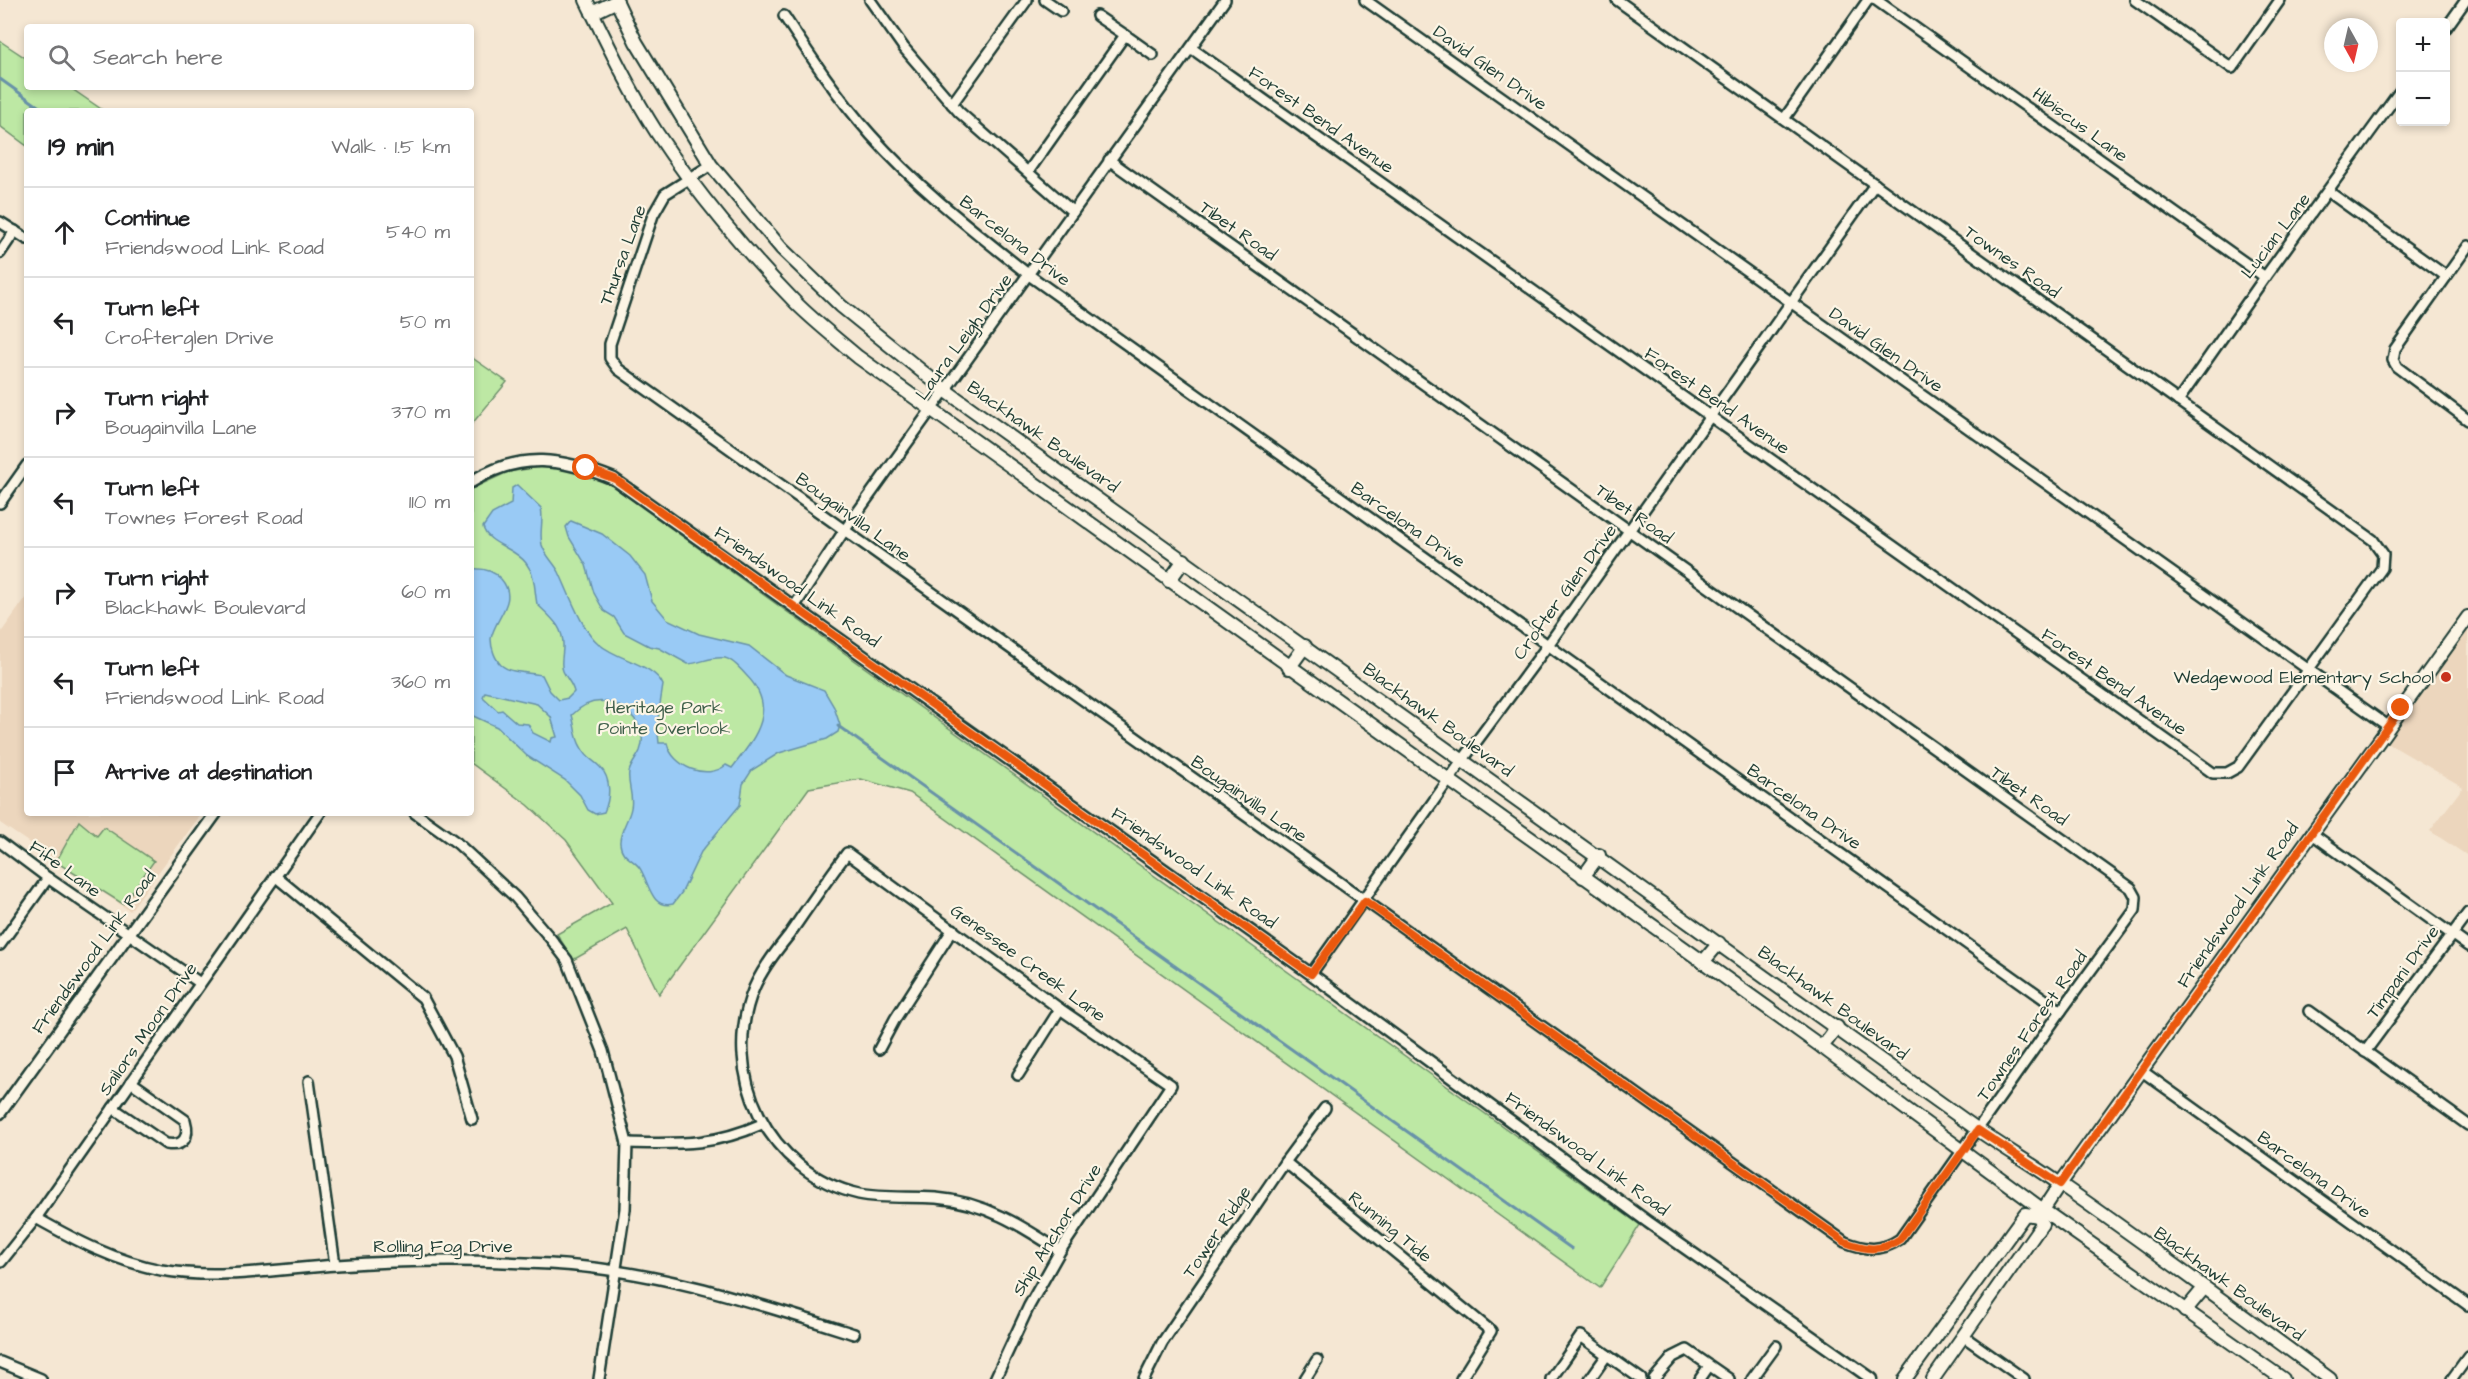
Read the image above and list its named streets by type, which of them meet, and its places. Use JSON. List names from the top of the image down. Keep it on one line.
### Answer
{"streets":{"main road":["Blackhawk Boulevard","Friendswood Link Road"],"street":["David Glen Drive","Forest Bend Avenue","Hibiscus Lane","Tibet Road","Lucian Lane","Barcelona Drive","Thursa Lane","Townes Road","Laura Leigh Drive","Bougainvilla Lane","Crofter Glen Drive","Fife Lane","Genessee Creek Lane","Timpani Drive","Townes Forest Road","Sailors Moon Drive","Running Tide","Ship Anchor Drive","Tower Ridge","Rolling Fog Drive"]},"crossings":[["David Glen Drive","Forest Bend Avenue"],["David Glen Drive","Townes Road"],["David Glen Drive","Friendswood Link Road"],["David Glen Drive","Crofter Glen Drive"],["Forest Bend Avenue","Townes Road"],["Forest Bend Avenue","Laura Leigh Drive"],["Forest Bend Avenue","Crofter Glen Drive"],["Hibiscus Lane","Lucian Lane"],["Tibet Road","Laura Leigh Drive"],["Tibet Road","Crofter Glen Drive"],["Tibet Road","Townes Forest Road"],["Lucian Lane","Townes Road"],["Barcelona Drive","Laura Leigh Drive"],["Barcelona Drive","Friendswood Link Road"],["Barcelona Drive","Crofter Glen Drive"],["Barcelona Drive","Townes Forest Road"],["Thursa Lane","Blackhawk Boulevard"],["Thursa Lane","Bougainvilla Lane"],["Townes Road","Crofter Glen Drive"],["Laura Leigh Drive","Blackhawk Boulevard"],["Laura Leigh Drive","Bougainvilla Lane"],["Laura Leigh Drive","Friendswood Link Road"],["Blackhawk Boulevard","Friendswood Link Road"],["Blackhawk Boulevard","Crofter Glen Drive"],["Blackhawk Boulevard","Townes Forest Road"],["Bougainvilla Lane","Crofter Glen Drive"],["Bougainvilla Lane","Townes Forest Road"],["Friendswood Link Road","Crofter Glen Drive"],["Friendswood Link Road","Fife Lane"],["Fife Lane","Sailors Moon Drive"],["Genessee Creek Lane","Ship Anchor Drive"],["Sailors Moon Drive","Rolling Fog Drive"],["Running Tide","Tower Ridge"]],"parks":["Heritage Park Pointe Overlook"],"places":["Wedgewood Elementary School"],"north":"bottom","page":{"map_buttons":["+","−"],"search":"Search here","heading":["19 min","Walk · 1.5 km"],"list":[["Continue","Friendswood Link Road","540 m"],["Turn left","Crofterglen Drive","50 m"],["Turn right","Bougainvilla Lane","370 m"],["Turn left","Townes Forest Road","110 m"],["Turn right","Blackhawk Boulevard","60 m"],["Turn left","Friendswood Link Road","360 m"],"Arrive at destination"]}}
